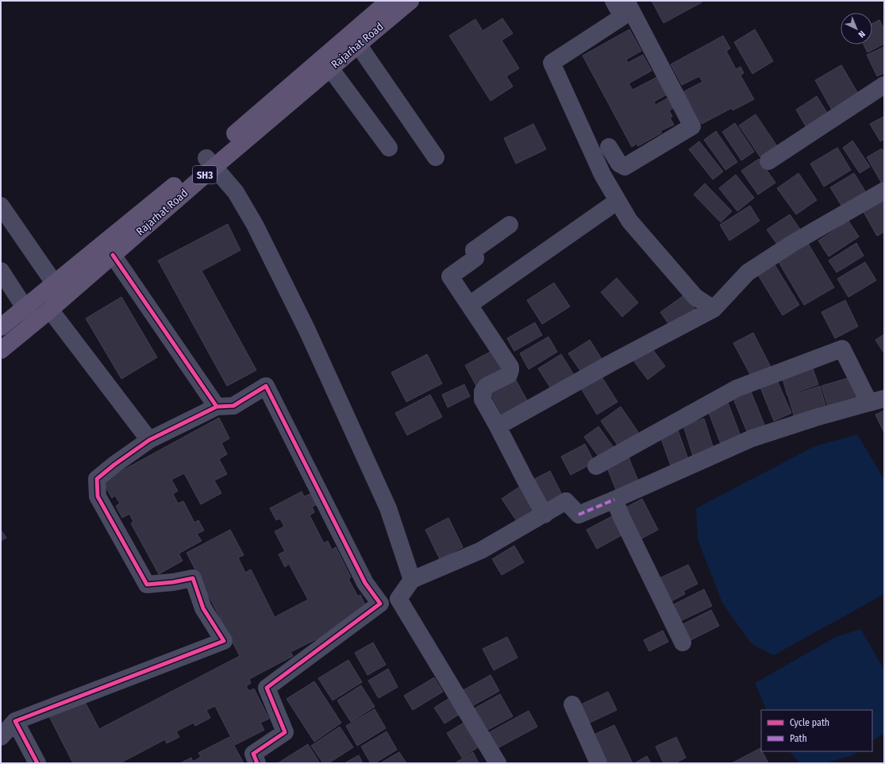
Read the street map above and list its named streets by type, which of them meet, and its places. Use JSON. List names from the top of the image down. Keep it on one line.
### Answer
{"streets":{"main road":["Rajarhat Road","SH3"]},"legend":["Cycle path","Path"],"north":"bottom right"}
